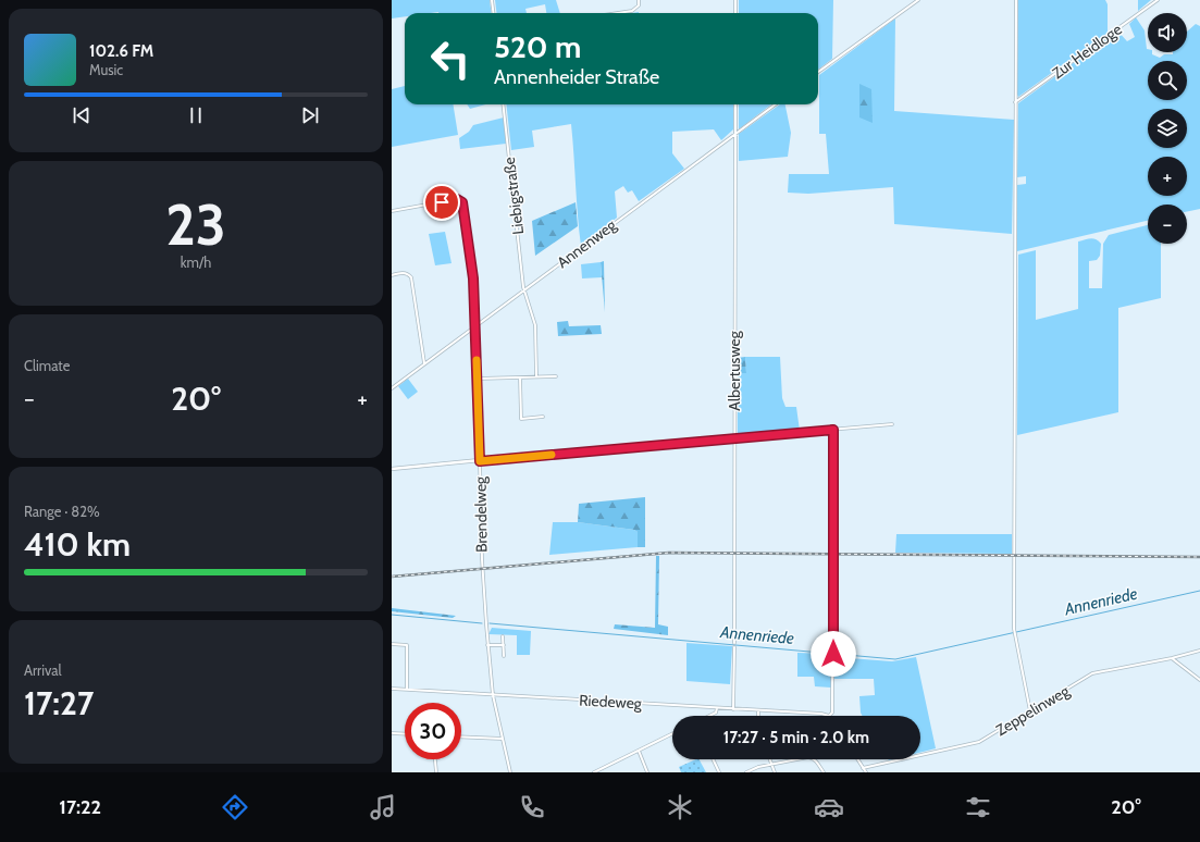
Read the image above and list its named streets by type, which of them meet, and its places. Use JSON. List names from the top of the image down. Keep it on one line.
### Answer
{"streets":{"street":["Zur Heidloge","Liebigstraße","Annenweg","Albertusweg","Brendelweg","Riedeweg","Zeppelinweg"]},"crossings":[["Liebigstraße","Annenweg"],["Annenweg","Albertusweg"],["Annenweg","Brendelweg"],["Brendelweg","Riedeweg"]],"water":["Annenriede"],"page":{"map_buttons":["+","−"],"turn":["520 m","Annenheider Straße"],"song":["102.6 FM","Music"],"tile":[["23","km/h"],"Climate",["Range · 82%","410 km"],["Arrival","17:27"]],"heat":["−","20°","+"],"limit":"30","trip":"17:27 · 5 min · 2.0 km","tabs":["17:22","20°"]}}
